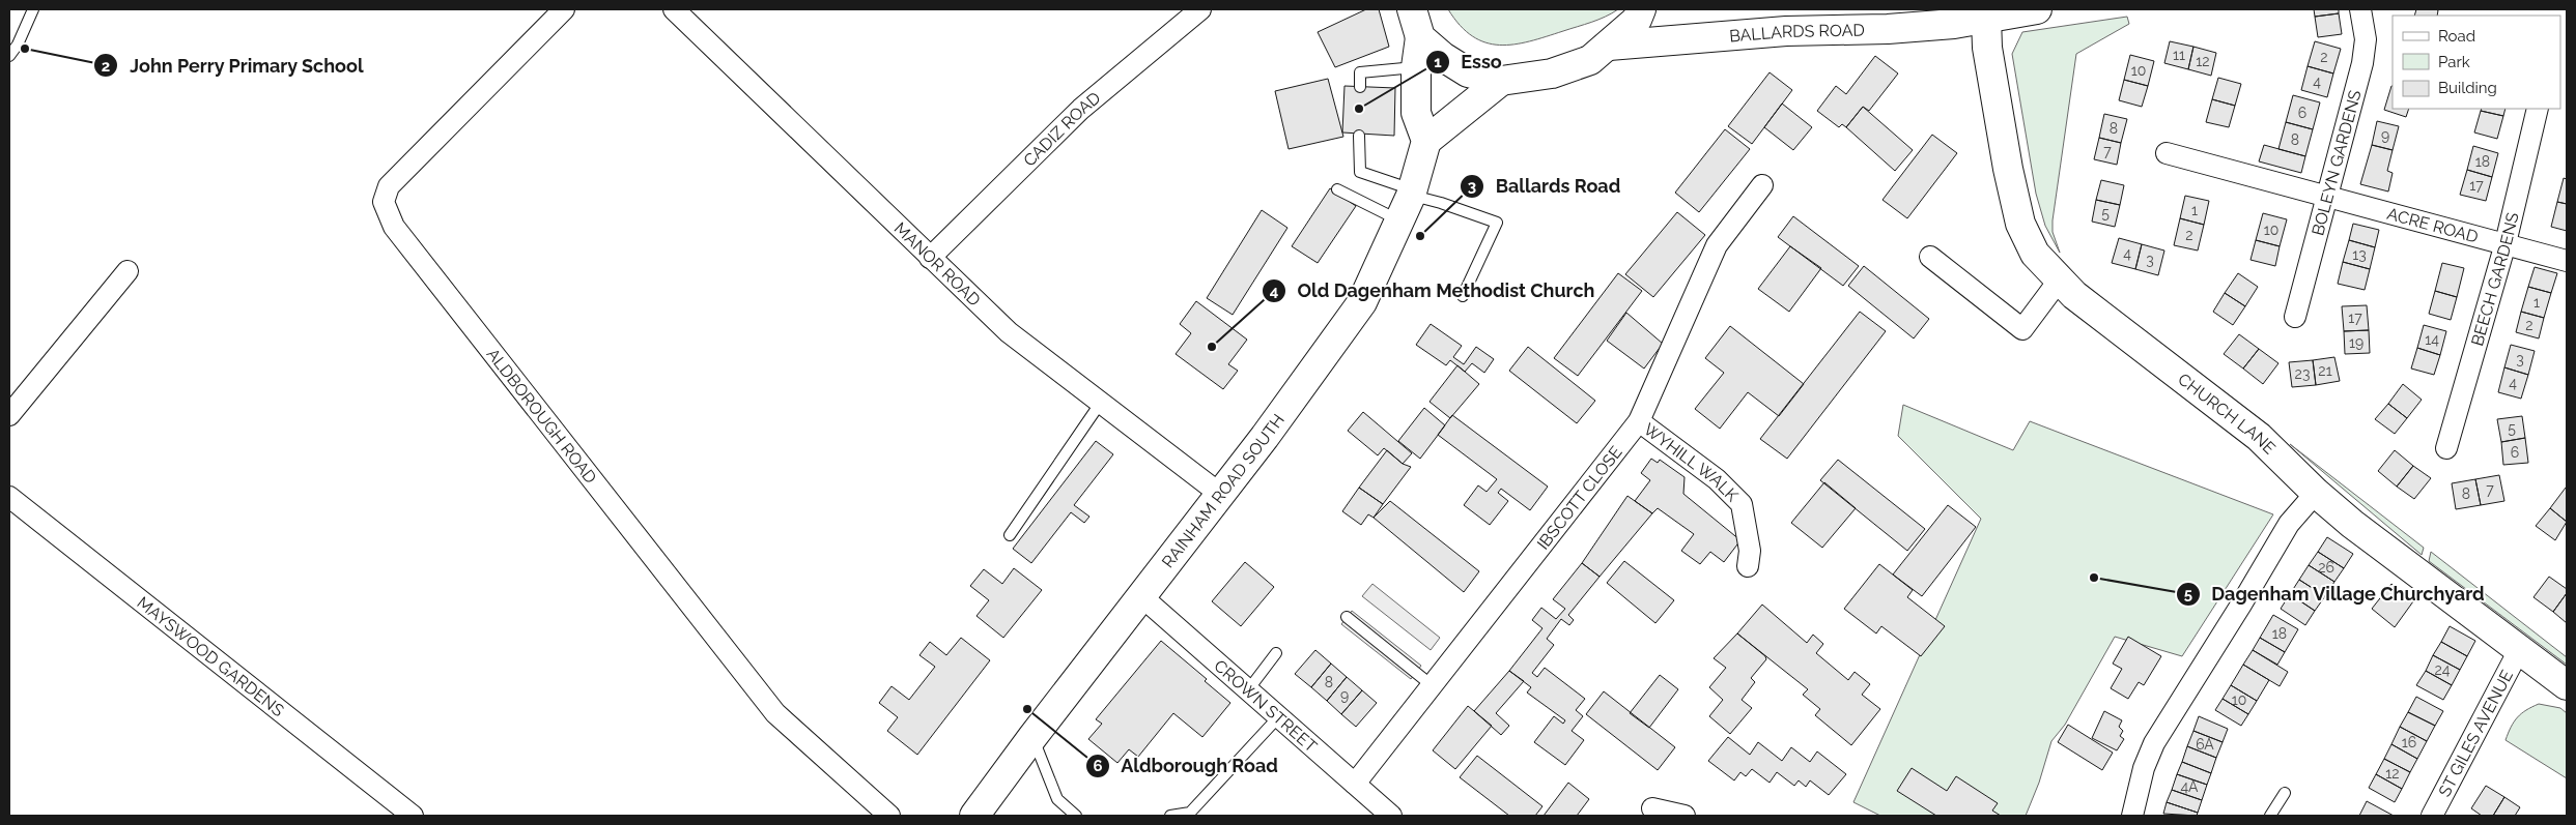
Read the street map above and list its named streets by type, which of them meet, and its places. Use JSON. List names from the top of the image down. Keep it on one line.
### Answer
{"streets":{"main road":["BALLARDS ROAD","CHURCH LANE","RAINHAM ROAD SOUTH"],"street":["CADIZ ROAD","BOLEYN GARDENS","ACRE ROAD","MANOR ROAD","BEECH GARDENS","ALDBOROUGH ROAD","WYHILL WALK","IBSCOTT CLOSE","MAYSWOOD GARDENS","CROWN STREET","ST GILES AVENUE"]},"crossings":[["BALLARDS ROAD","CHURCH LANE"],["CADIZ ROAD","MANOR ROAD"],["BOLEYN GARDENS","ACRE ROAD"],["ACRE ROAD","BEECH GARDENS"],["MANOR ROAD","RAINHAM ROAD SOUTH"],["CHURCH LANE","ST GILES AVENUE"],["WYHILL WALK","IBSCOTT CLOSE"],["RAINHAM ROAD SOUTH","CROWN STREET"],["IBSCOTT CLOSE","CROWN STREET"]],"places":["John Perry Primary School","Esso","Ballards Road","Old Dagenham Methodist Church","Dagenham Village Churchyard","Aldborough Road"],"house_numbers":["11","2","12","10","4","6","8","9","8","7","18","17","1","5","10","2","4","13","3","1","17","2","14","19","3","21","23","4","5","6","7","8","26","18","24","8","9","10","16","6A","12","4A"],"legend":["Road","Park","Building"]}
